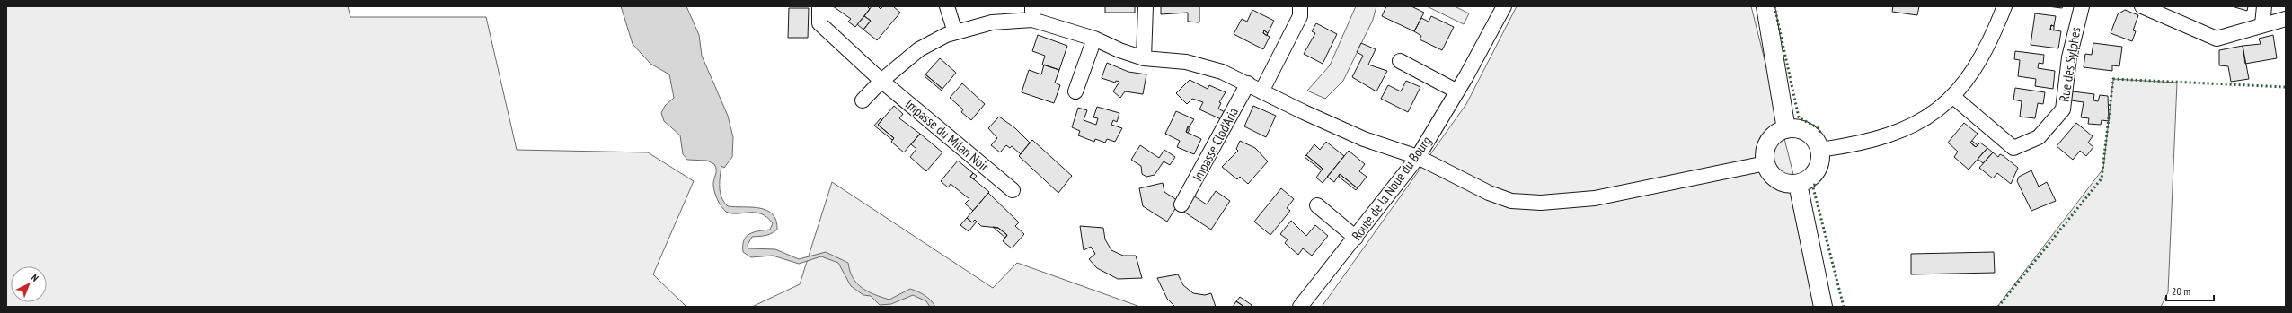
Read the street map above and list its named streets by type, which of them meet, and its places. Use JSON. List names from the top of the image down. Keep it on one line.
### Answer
{"streets":{"street":["Rue des Sylphes","Impasse du Milan Noir","Impasse Clod'Aria","Route de la Noue du Bourg"]},"scale_bar":"20 m","north":"top right"}
